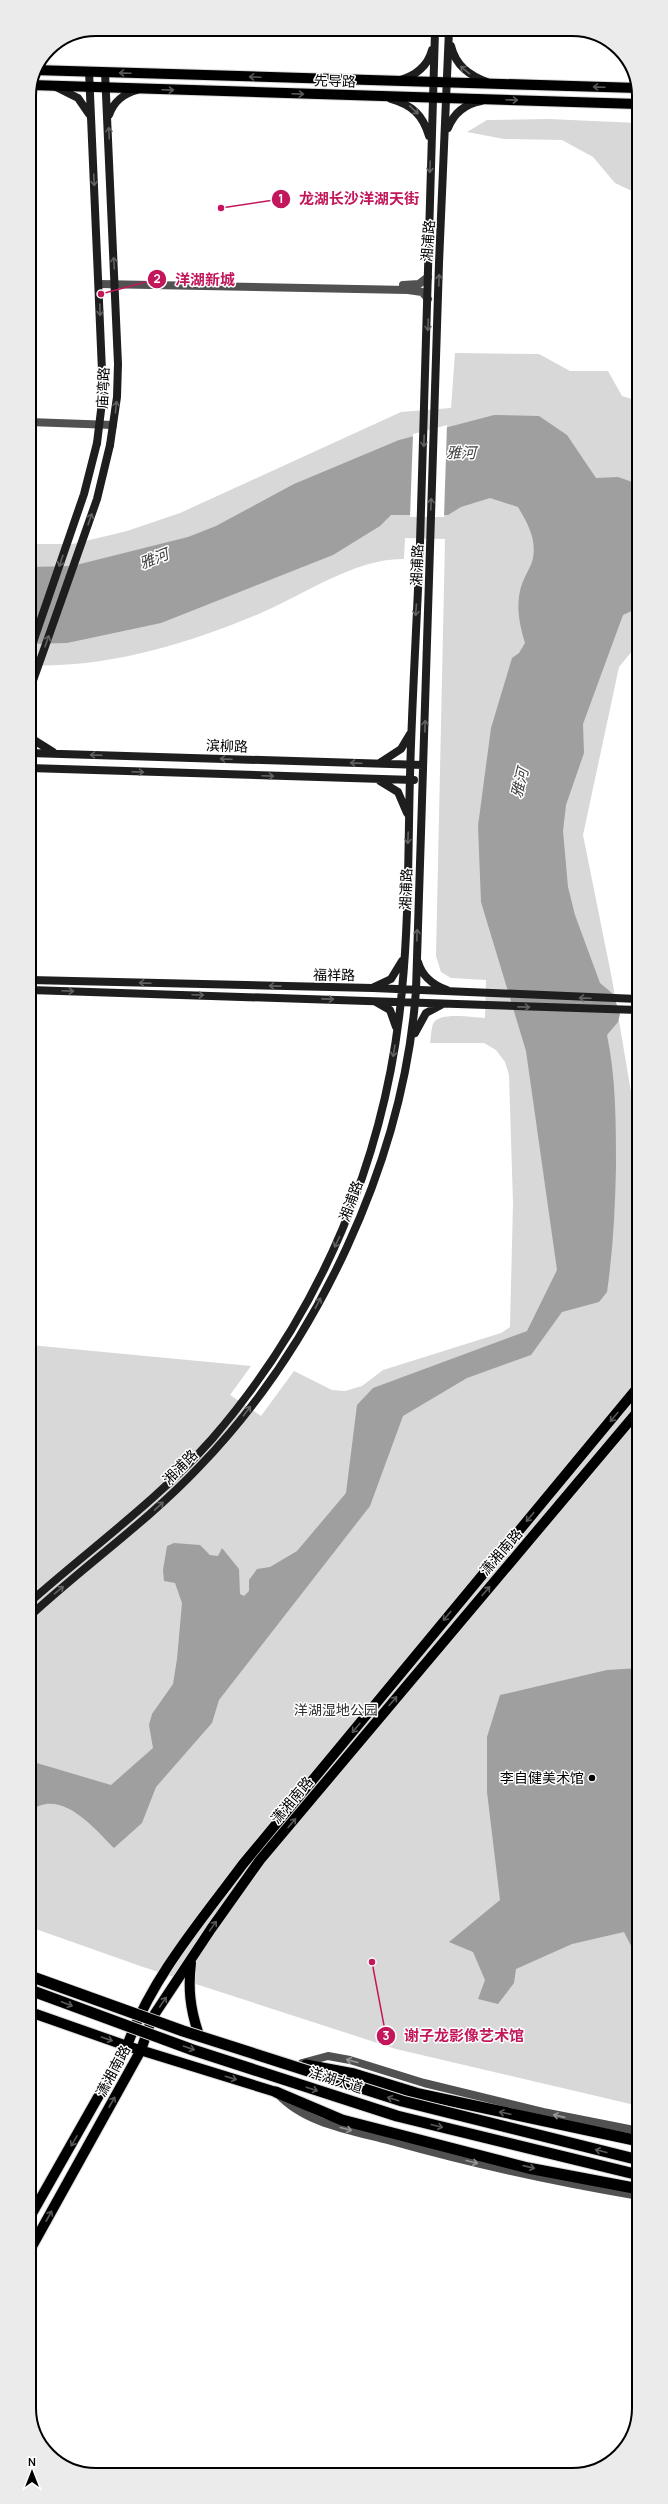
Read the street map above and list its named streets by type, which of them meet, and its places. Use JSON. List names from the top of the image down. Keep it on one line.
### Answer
{"streets":{"highway":["洋湖大道"],"main road":["先导路","湘浦路","庙湾路","滨柳路","福祥路","潇湘南路"]},"crossings":[["先导路","湘浦路"],["先导路","庙湾路"],["湘浦路","滨柳路"],["湘浦路","福祥路"]],"water":["雅河"],"parks":["洋湖湿地公园"],"places":["龙湖长沙洋湖天街","洋湖新城","李自健美术馆","谢子龙影像艺术馆"],"north":"top"}
